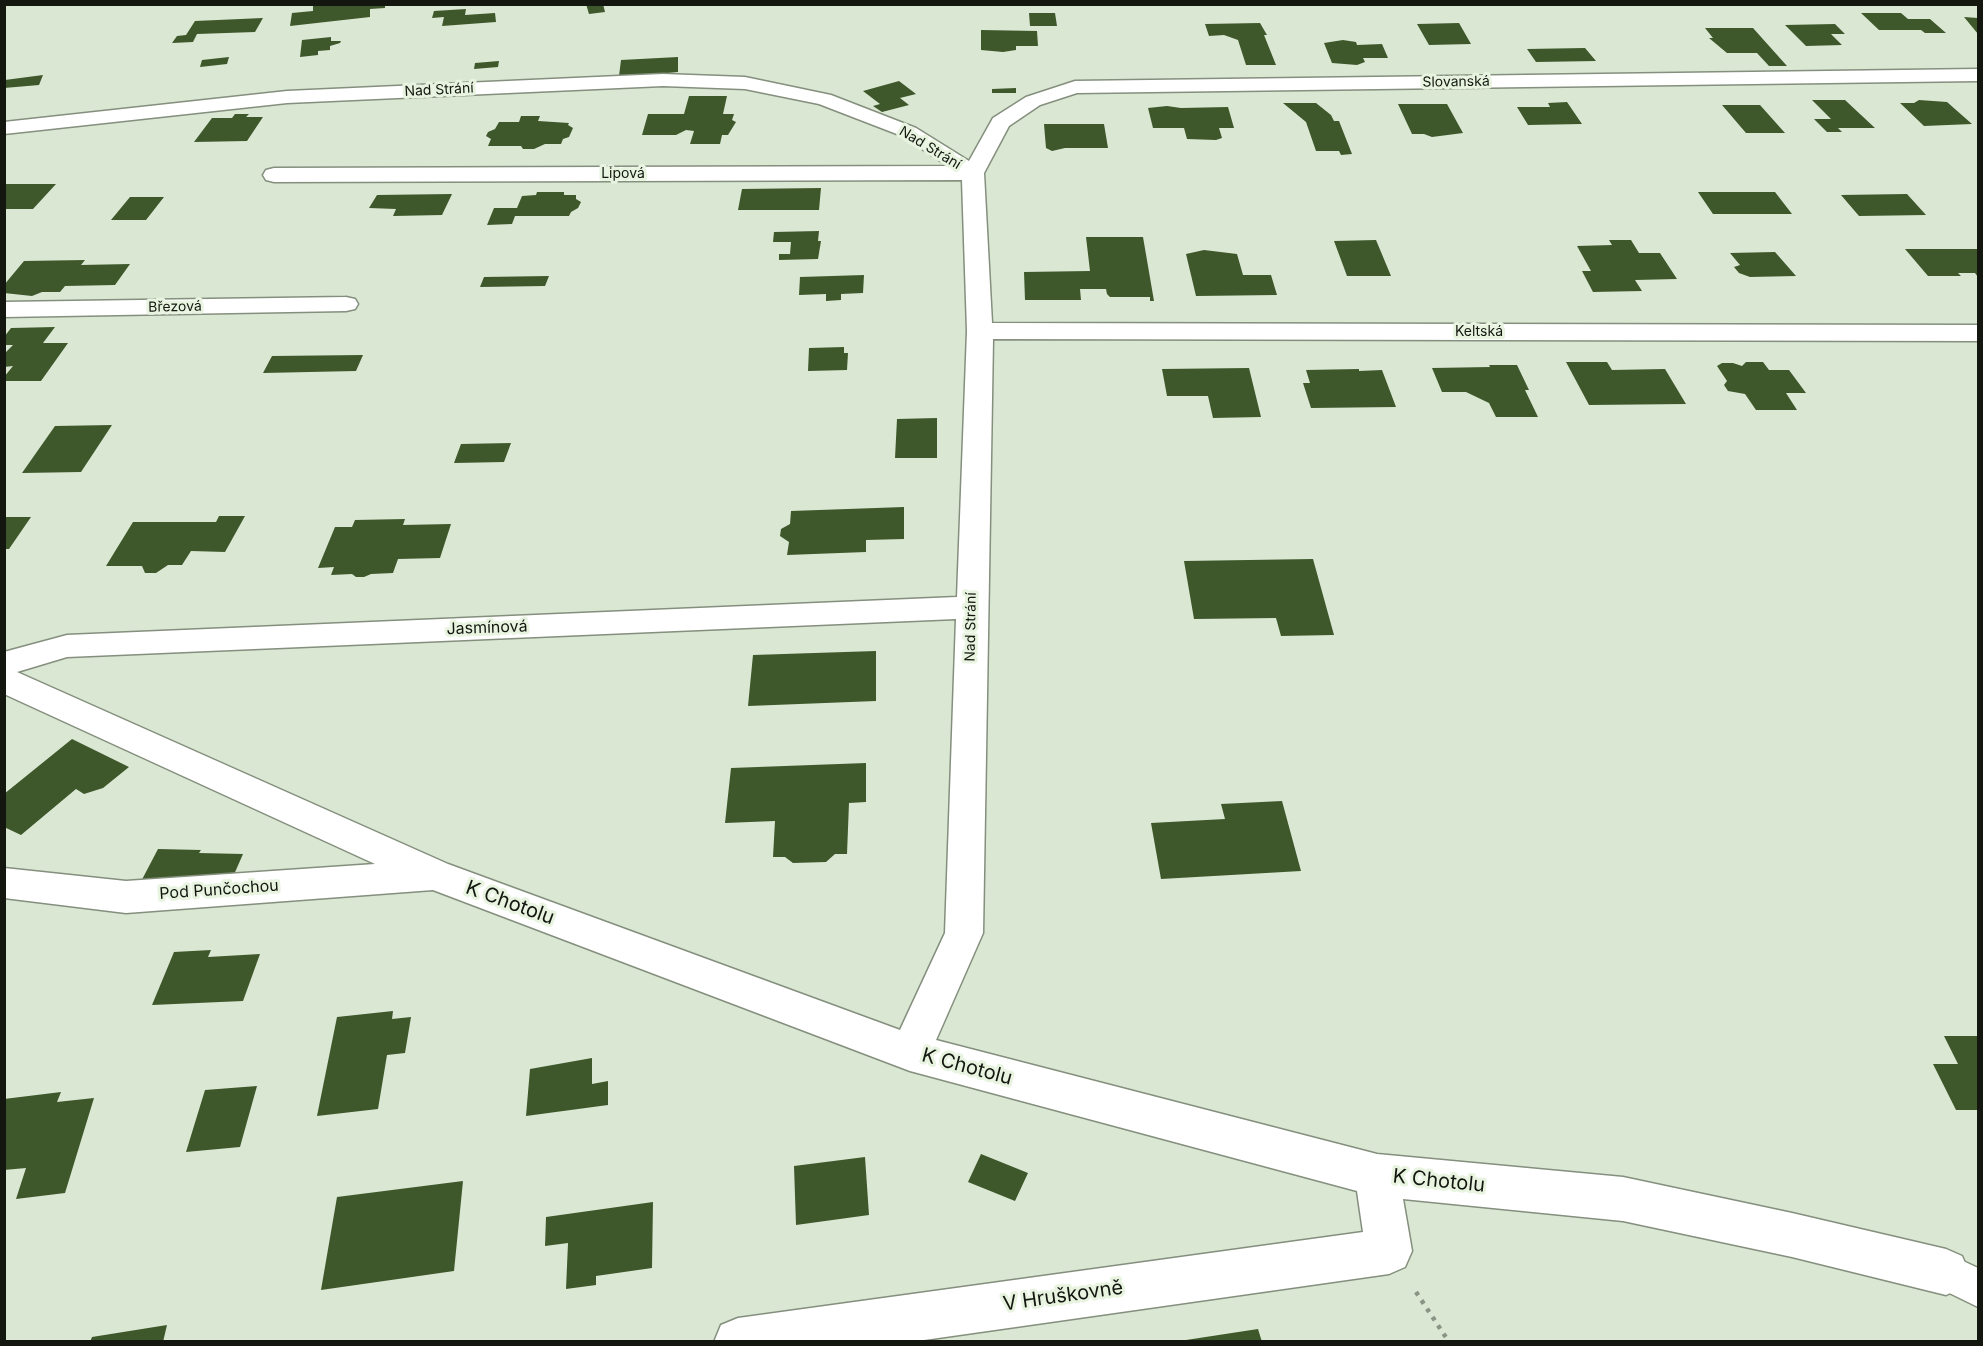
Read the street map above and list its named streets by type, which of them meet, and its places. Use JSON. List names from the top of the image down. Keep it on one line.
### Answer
{"streets":{"street":["Slovanská","Nad Strání","Lipová","Březová","Keltská","Jasmínová","Pod Punčochou","K Chotolu","V Hruškovně"]},"crossings":[["Slovanská","Nad Strání"],["Slovanská","Lipová"],["Nad Strání","Lipová"],["Nad Strání","Keltská"],["Nad Strání","Jasmínová"],["Nad Strání","K Chotolu"],["Pod Punčochou","K Chotolu"]]}
